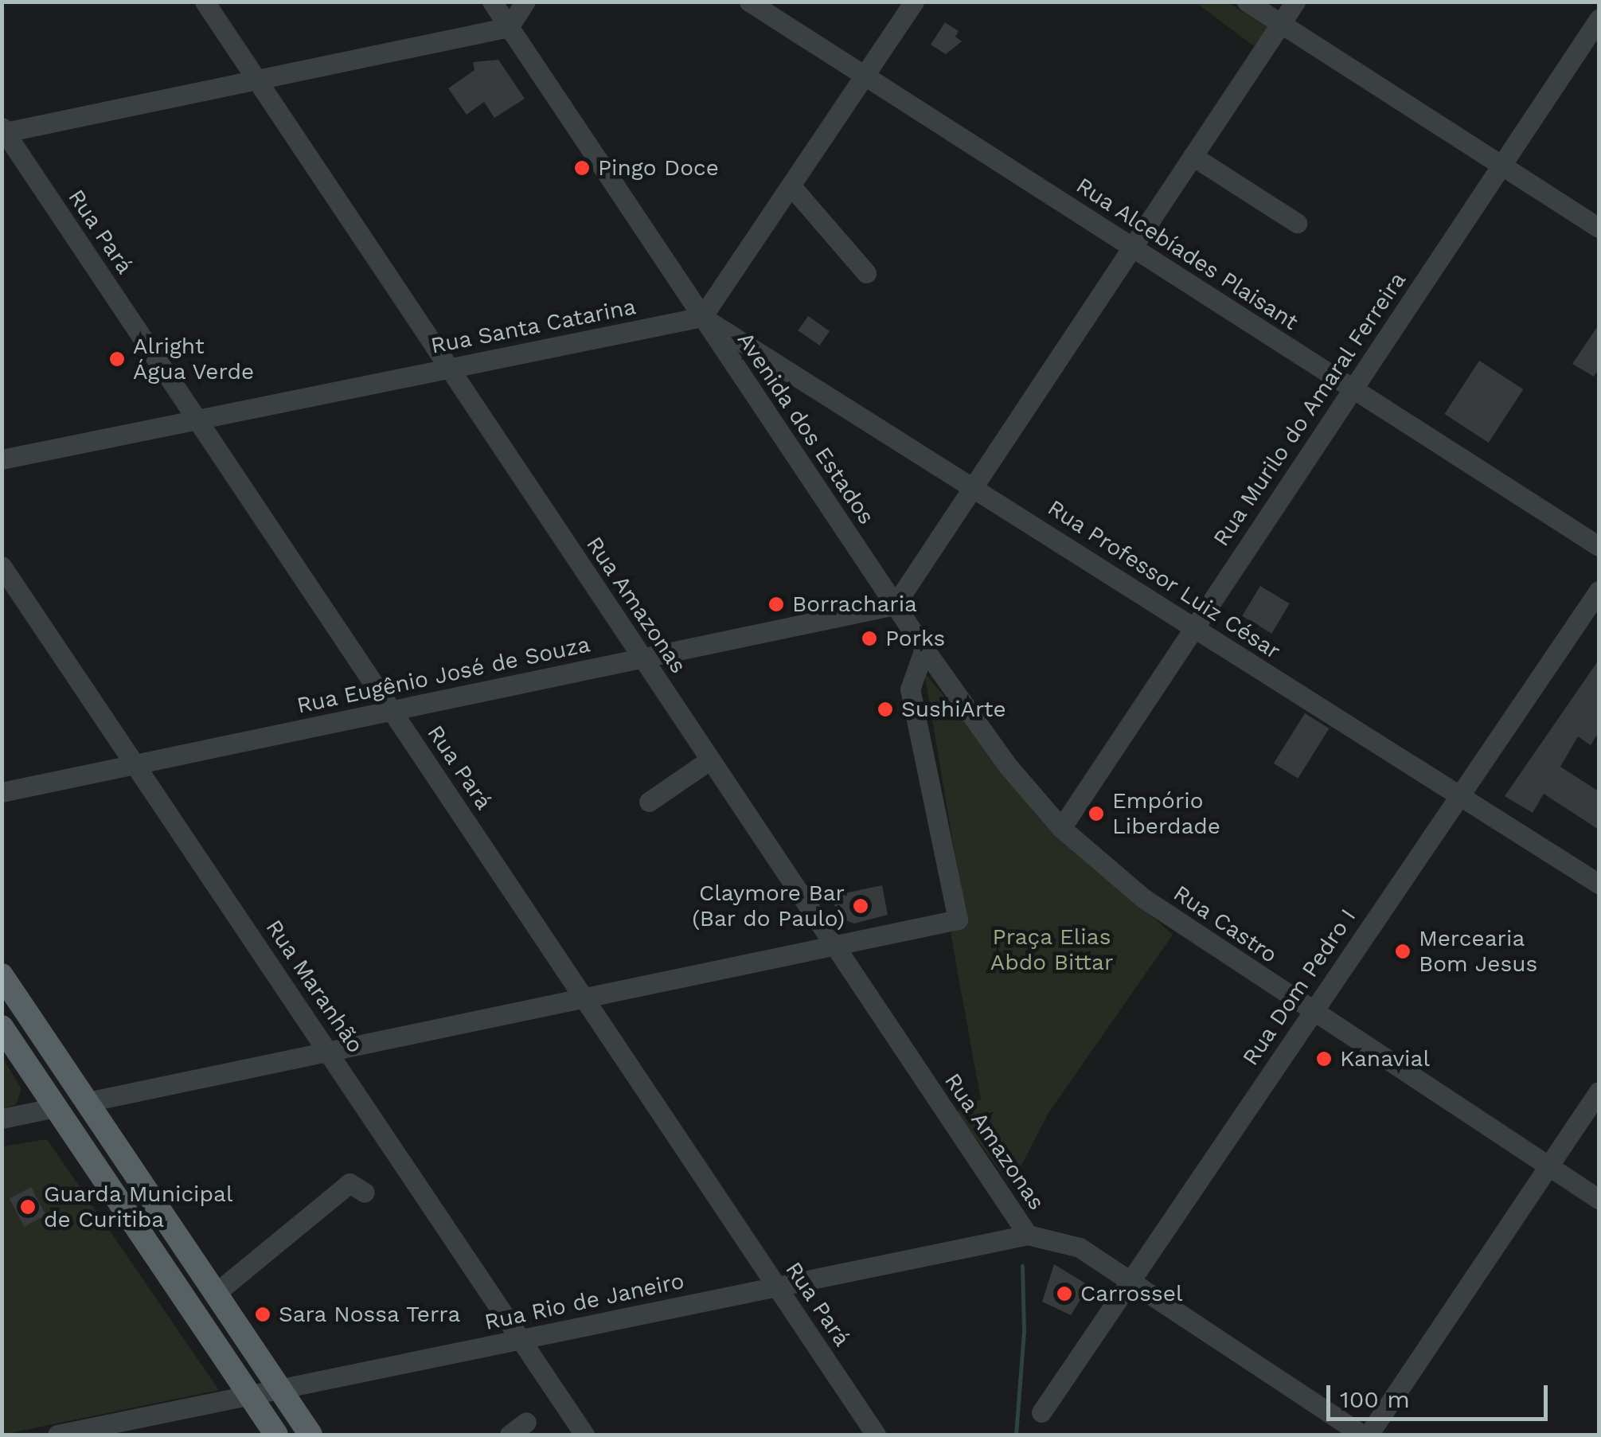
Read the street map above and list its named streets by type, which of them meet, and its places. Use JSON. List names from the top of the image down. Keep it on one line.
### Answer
{"streets":{"street":["Rua Pará","Rua Alcebíades Plaisant","Rua Santa Catarina","Rua Murilo do Amaral Ferreira","Avenida dos Estados","Rua Professor Luiz César","Rua Amazonas","Rua Eugênio José de Souza","Rua Castro","Rua Maranhão","Rua Dom Pedro I","Rua Rio de Janeiro"]},"crossings":[["Rua Pará","Rua Santa Catarina"],["Rua Pará","Rua Eugênio José de Souza"],["Rua Pará","Rua Rio de Janeiro"],["Rua Alcebíades Plaisant","Rua Murilo do Amaral Ferreira"],["Rua Santa Catarina","Avenida dos Estados"],["Rua Santa Catarina","Rua Professor Luiz César"],["Rua Santa Catarina","Rua Amazonas"],["Rua Murilo do Amaral Ferreira","Rua Professor Luiz César"],["Rua Murilo do Amaral Ferreira","Rua Castro"],["Avenida dos Estados","Rua Professor Luiz César"],["Avenida dos Estados","Rua Eugênio José de Souza"],["Avenida dos Estados","Rua Castro"],["Rua Professor Luiz César","Rua Dom Pedro I"],["Rua Amazonas","Rua Eugênio José de Souza"],["Rua Amazonas","Rua Rio de Janeiro"],["Rua Eugênio José de Souza","Rua Maranhão"],["Rua Castro","Rua Dom Pedro I"],["Rua Maranhão","Rua Rio de Janeiro"]],"parks":["Praça Elias Abdo Bittar"],"places":["Pingo Doce","Alright Água Verde","Borracharia","Porks","SushiArte","Empório Liberdade","Claymore Bar (Bar do Paulo)","Mercearia Bom Jesus","Kanavial","Guarda Municipal de Curitiba","Carrossel","Sara Nossa Terra"],"scale_bar":"100 m"}
